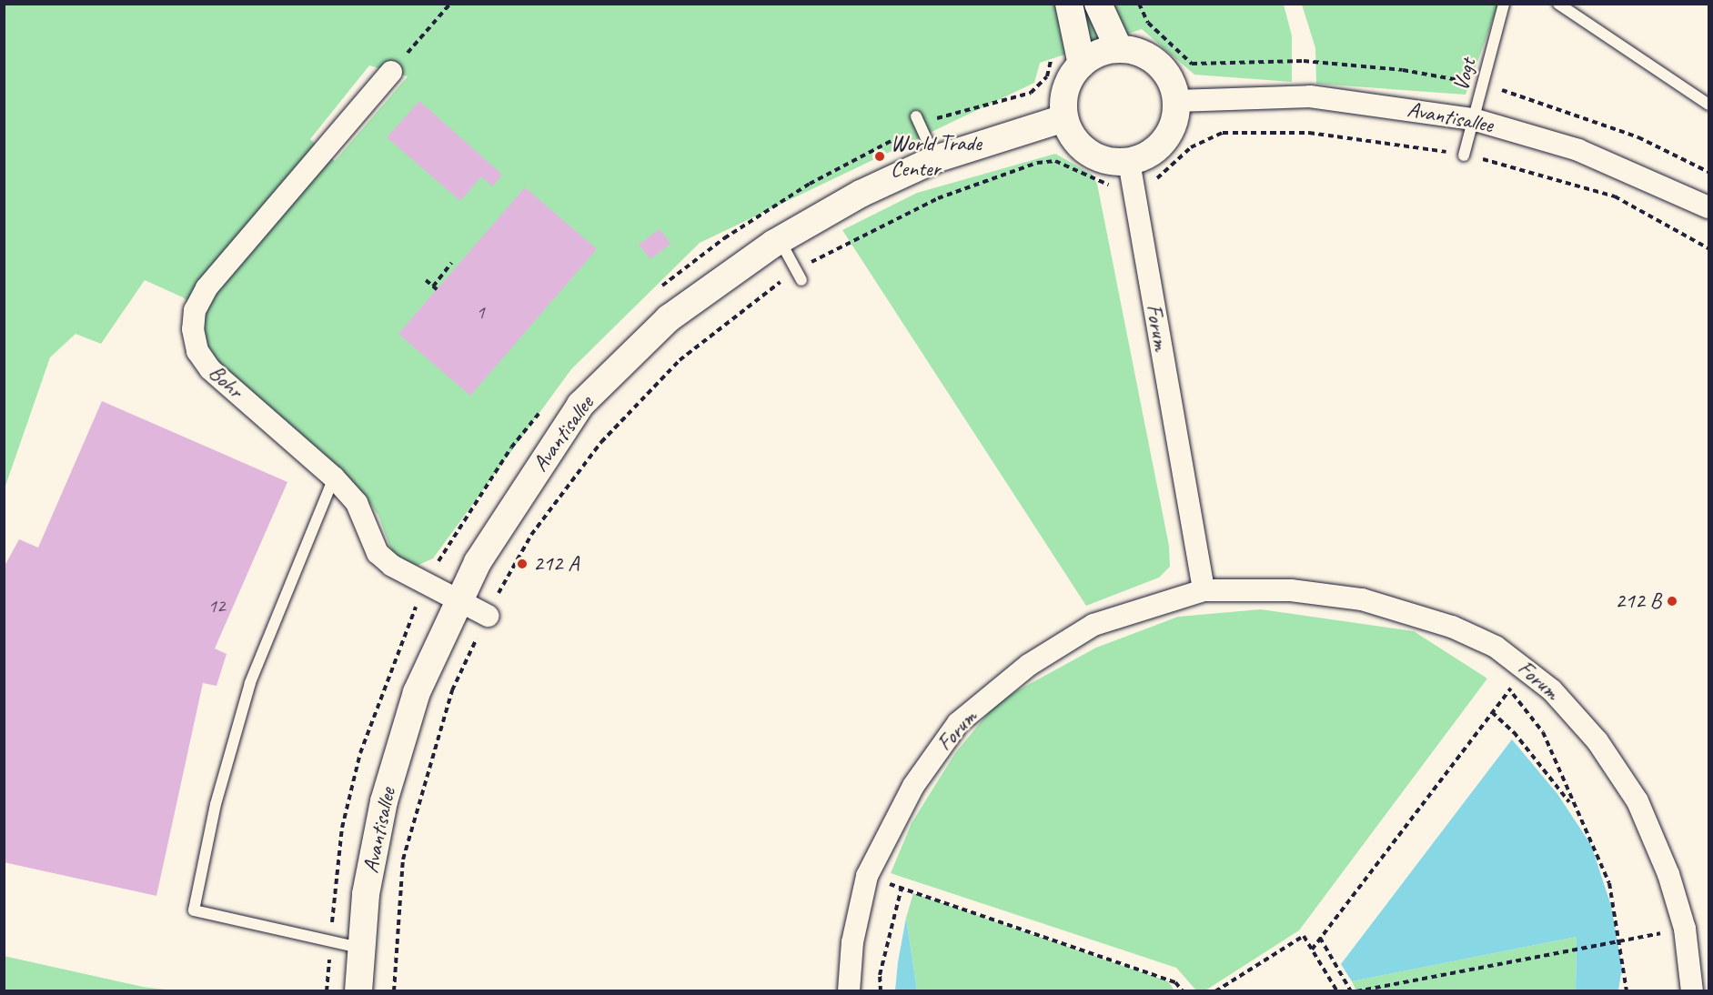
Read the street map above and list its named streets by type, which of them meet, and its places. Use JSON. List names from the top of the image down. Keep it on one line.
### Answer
{"streets":{"street":["Avantisallee","Forum","Bohr"],"lane":["Vogt"]},"crossings":[["Vogt","Avantisallee"],["Avantisallee","Forum"],["Avantisallee","Bohr"]],"places":["World Trade Center","212 A","212 B"],"house_numbers":["1","12"]}
